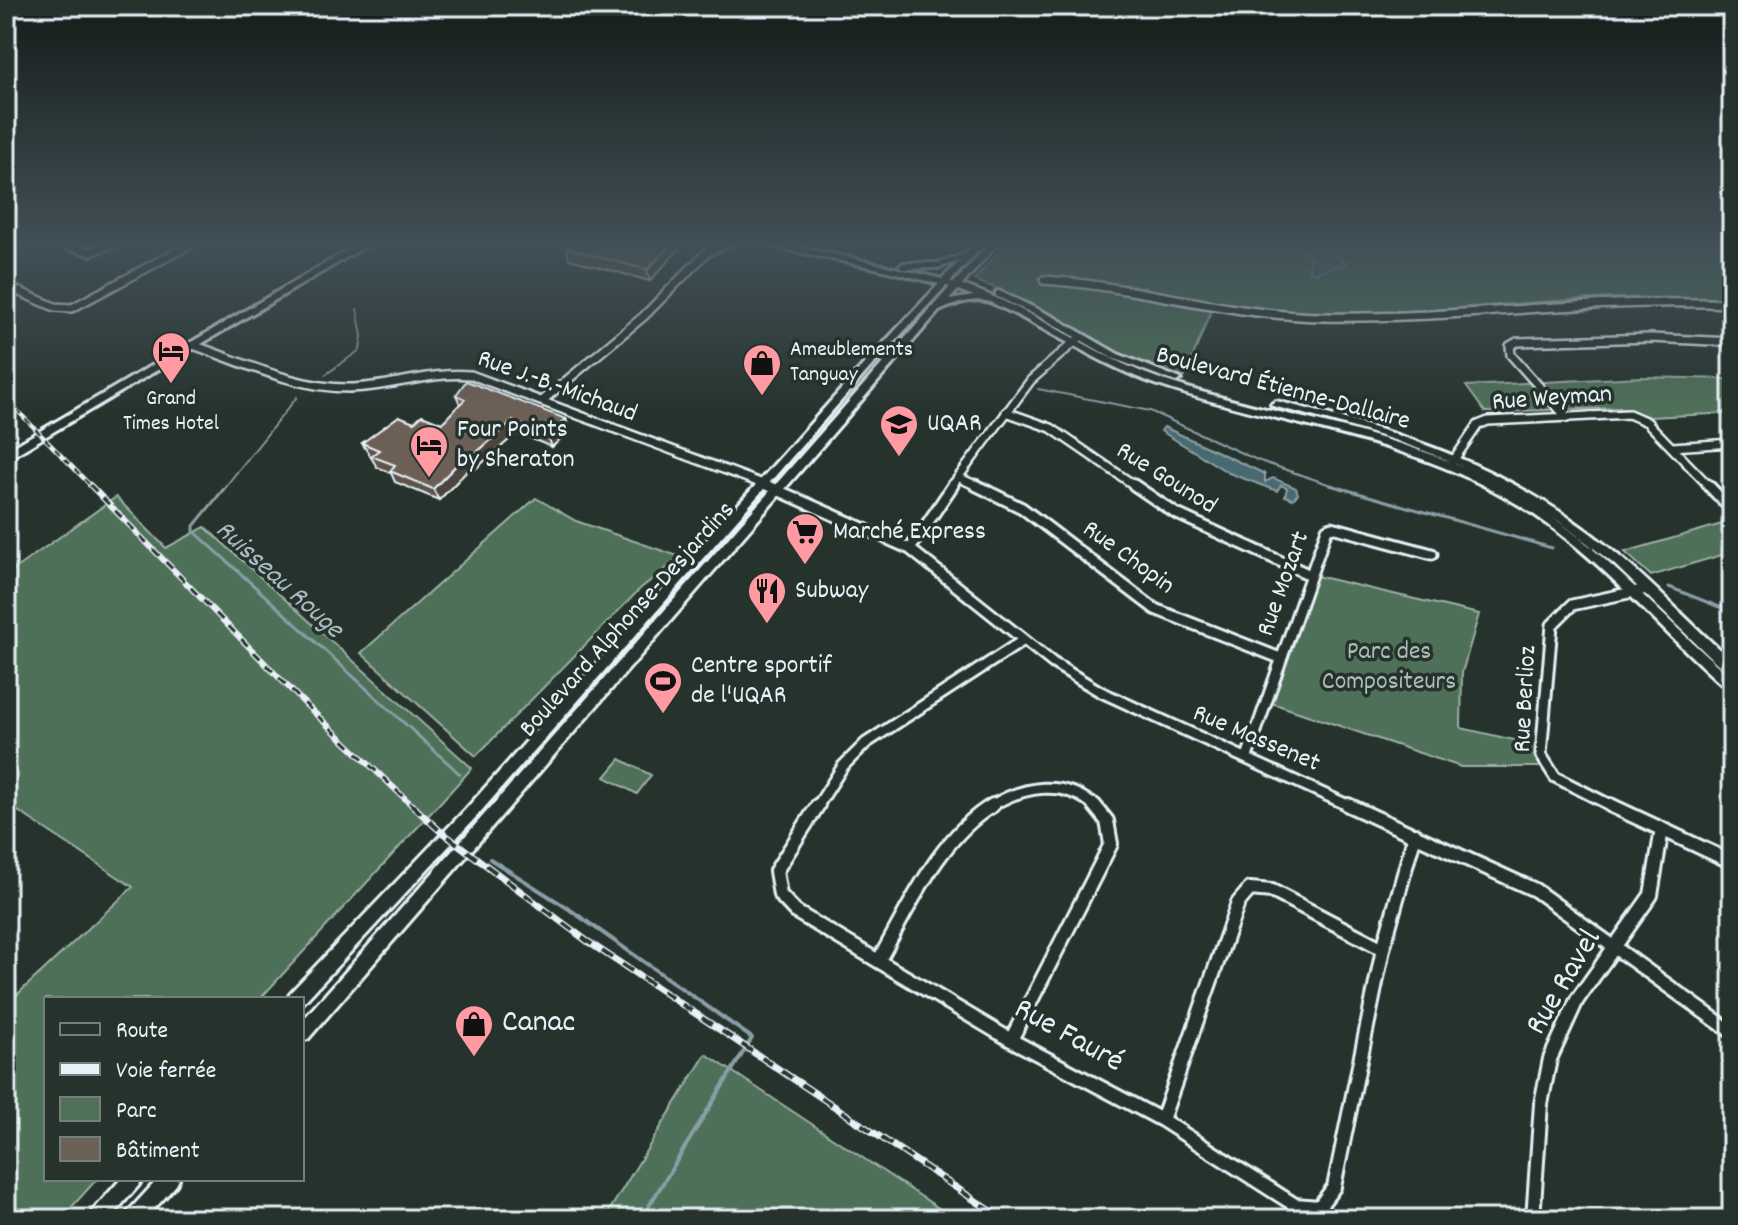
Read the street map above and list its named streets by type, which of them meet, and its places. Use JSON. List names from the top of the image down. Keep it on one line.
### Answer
{"streets":{"main road":["Boulevard Étienne-Dallaire","Boulevard Alphonse-Desjardins"],"street":["Rue J.-B.-Michaud","Rue Weyman","Rue Gounod","Rue Chopin","Rue Mozart","Rue Berlioz","Rue Massenet","Rue Ravel","Rue Fauré"]},"crossings":[["Rue J.-B.-Michaud","Boulevard Alphonse-Desjardins"],["Rue J.-B.-Michaud","Rue Massenet"],["Boulevard Étienne-Dallaire","Rue Weyman"],["Boulevard Étienne-Dallaire","Rue Berlioz"],["Rue Gounod","Rue Mozart"],["Rue Chopin","Rue Mozart"],["Rue Mozart","Rue Massenet"],["Boulevard Alphonse-Desjardins","Rue Massenet"],["Rue Berlioz","Rue Ravel"],["Rue Massenet","Rue Ravel"],["Rue Massenet","Rue Fauré"]],"water":["Ruisseau Rouge"],"parks":["Parc des Compositeurs"],"places":{"hotel":["Grand Times Hotel","Four Points by Sheraton"],"shop":["Ameublements Tanguay","Canac"],"school or university":["UQAR"],"supermarket":["Marché Express"],"restaurant":["Subway"],"sports":["Centre sportif de l'UQAR"]},"legend":["Route","Voie ferrée","Parc","Bâtiment"]}
